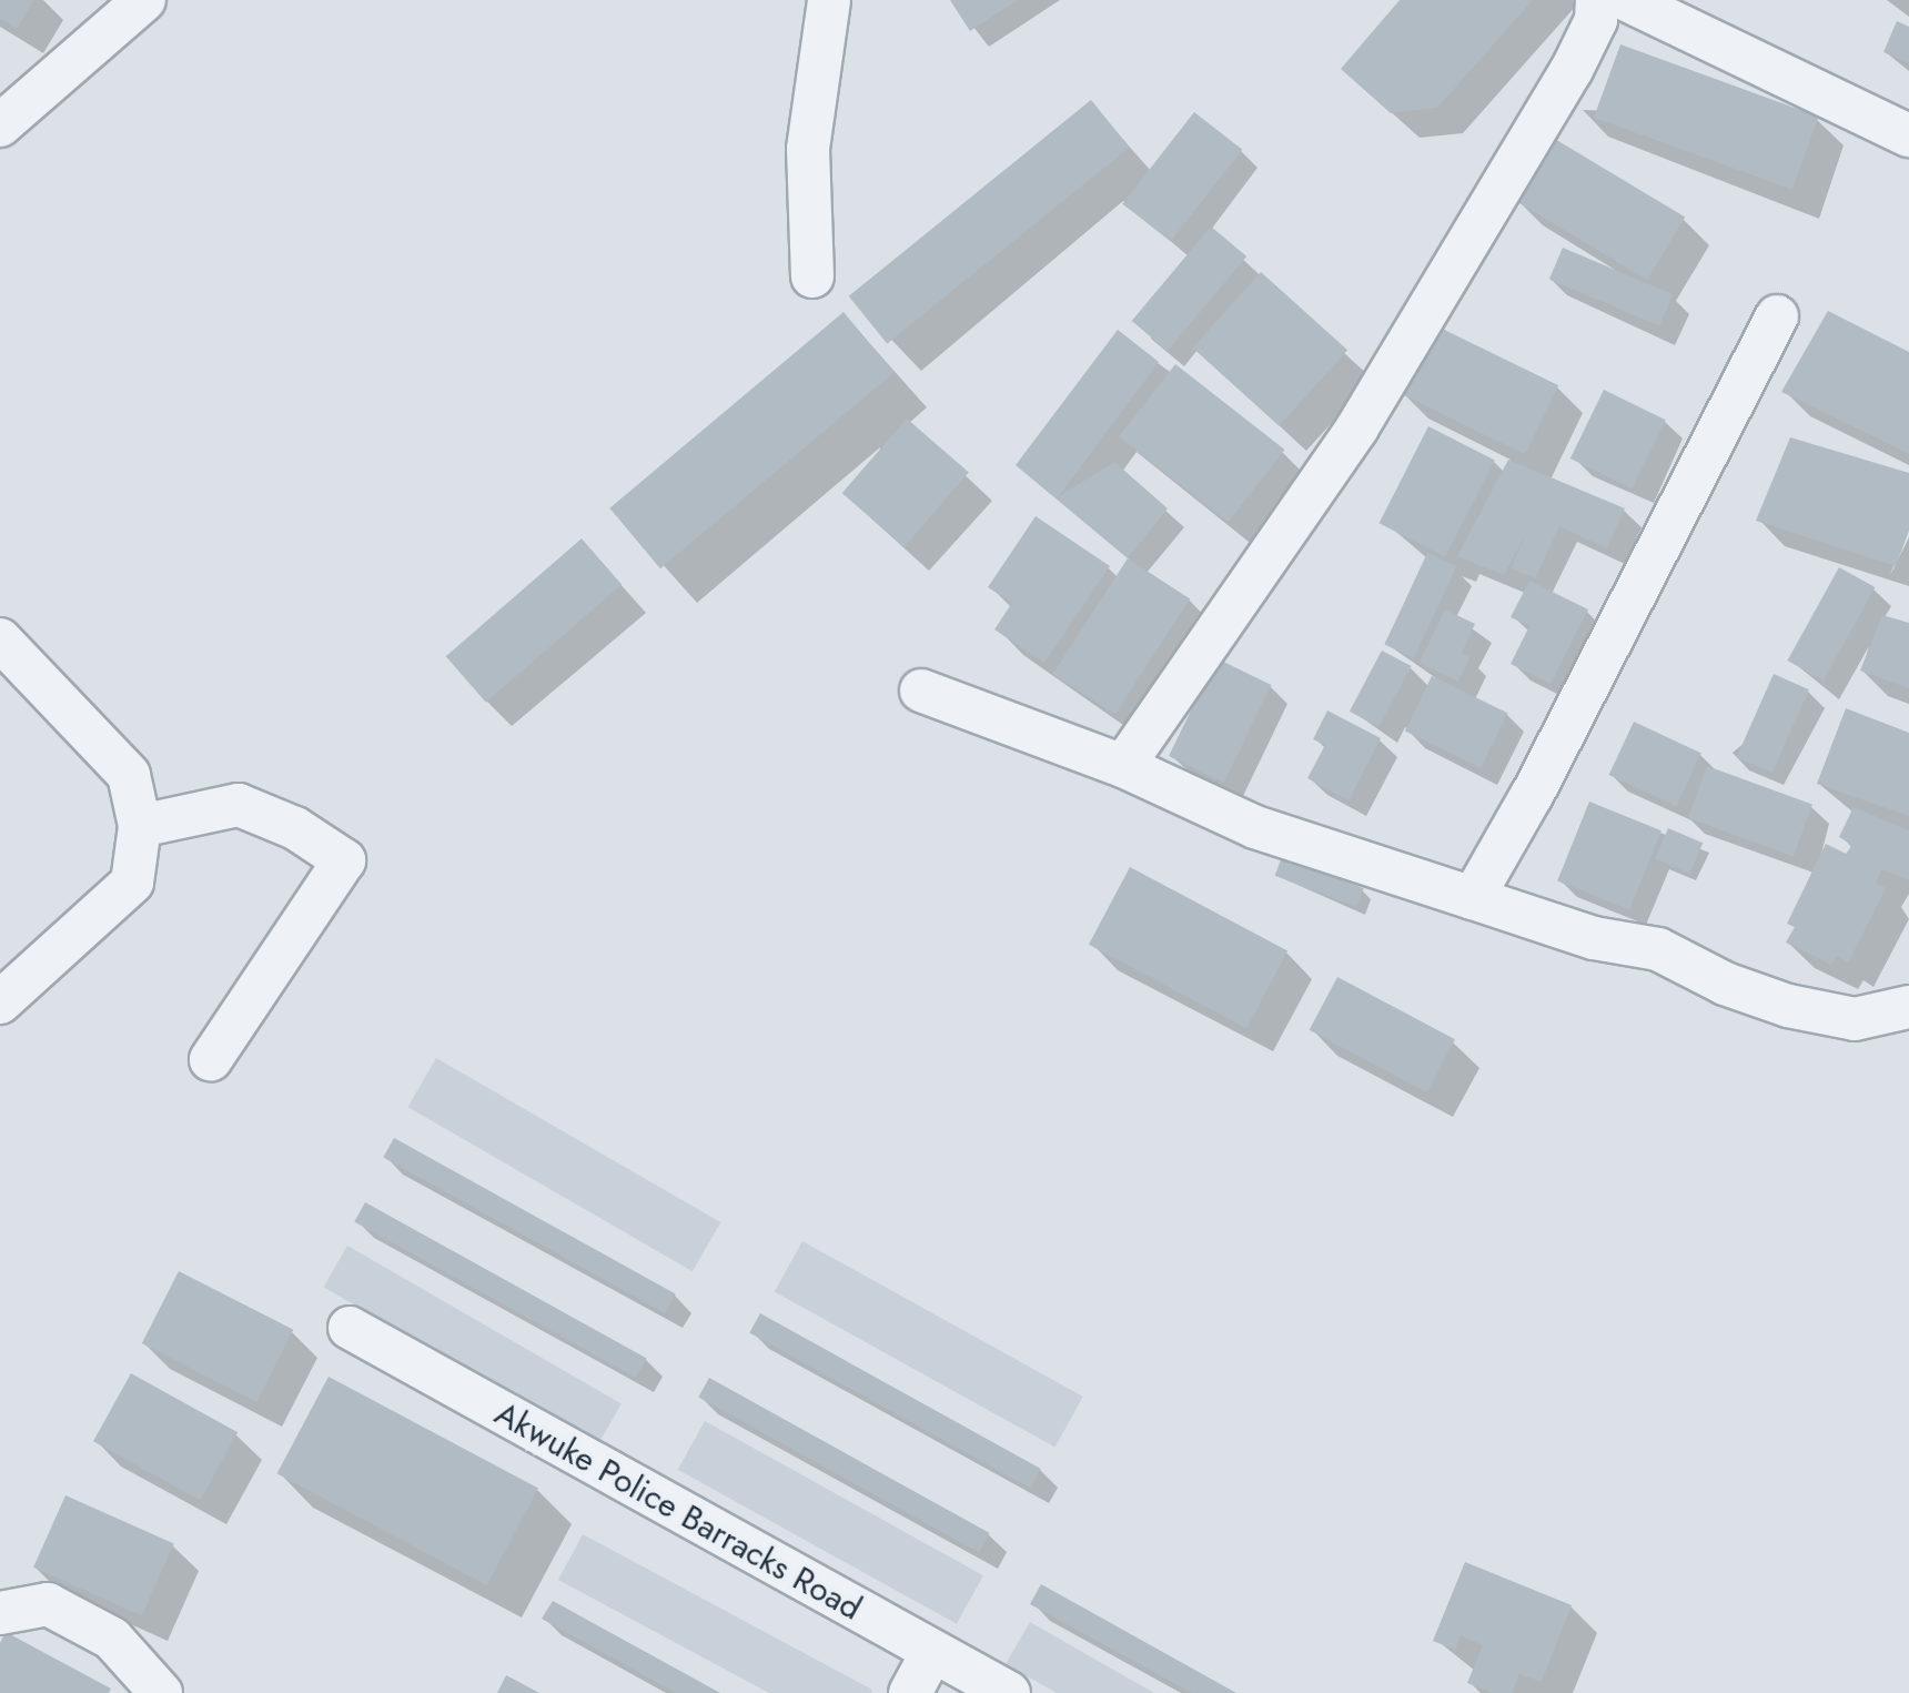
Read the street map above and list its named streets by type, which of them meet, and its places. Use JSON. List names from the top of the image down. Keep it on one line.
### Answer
{"streets":{"street":["Akwuke Police Barracks Road"]}}
